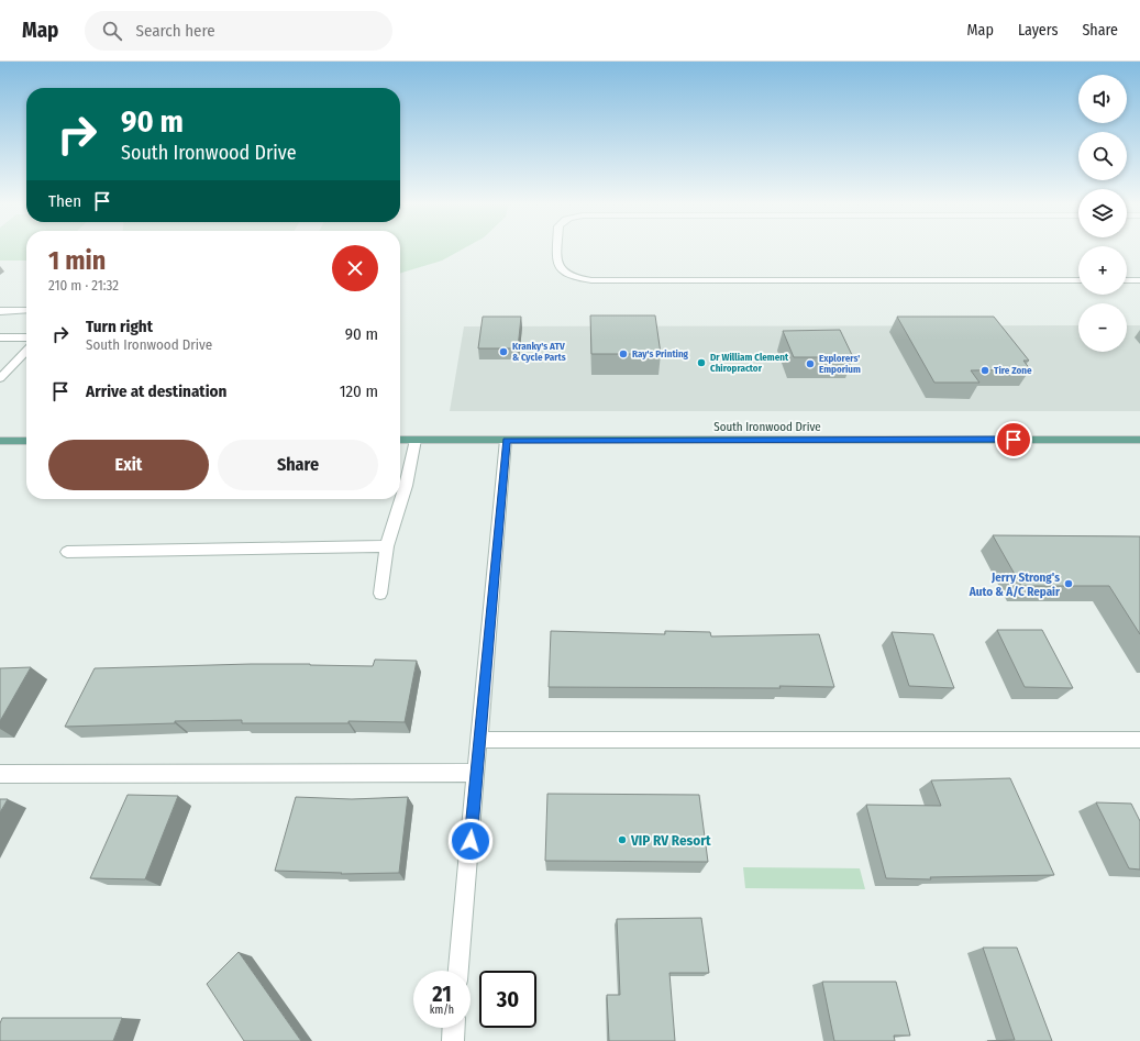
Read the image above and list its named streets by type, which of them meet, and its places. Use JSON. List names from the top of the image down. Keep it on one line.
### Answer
{"streets":{"main road":["South Ironwood Drive"]},"places":["Kranky's ATV & Cycle Parts","Ray's Printing","Dr William Clement Chiropractor","Explorers' Emporium","Tire Zone","Jerry Strong's Auto & A/C Repair","VIP RV Resort"],"page":{"header":"Map","search":"Search here","nav":["Map","Layers","Share"],"map_buttons":["+","−"],"turn":["90 m","South Ironwood Drive"],"then":"Then","heading":["1 min","210 m · 21:32"],"list":[{"name":"Turn right","note":"South Ironwood Drive","value":"90 m"},{"name":"Arrive at destination","value":"120 m"}],"buttons":["Exit","Share"],"speed":"21 km/h","limit":"30"}}
